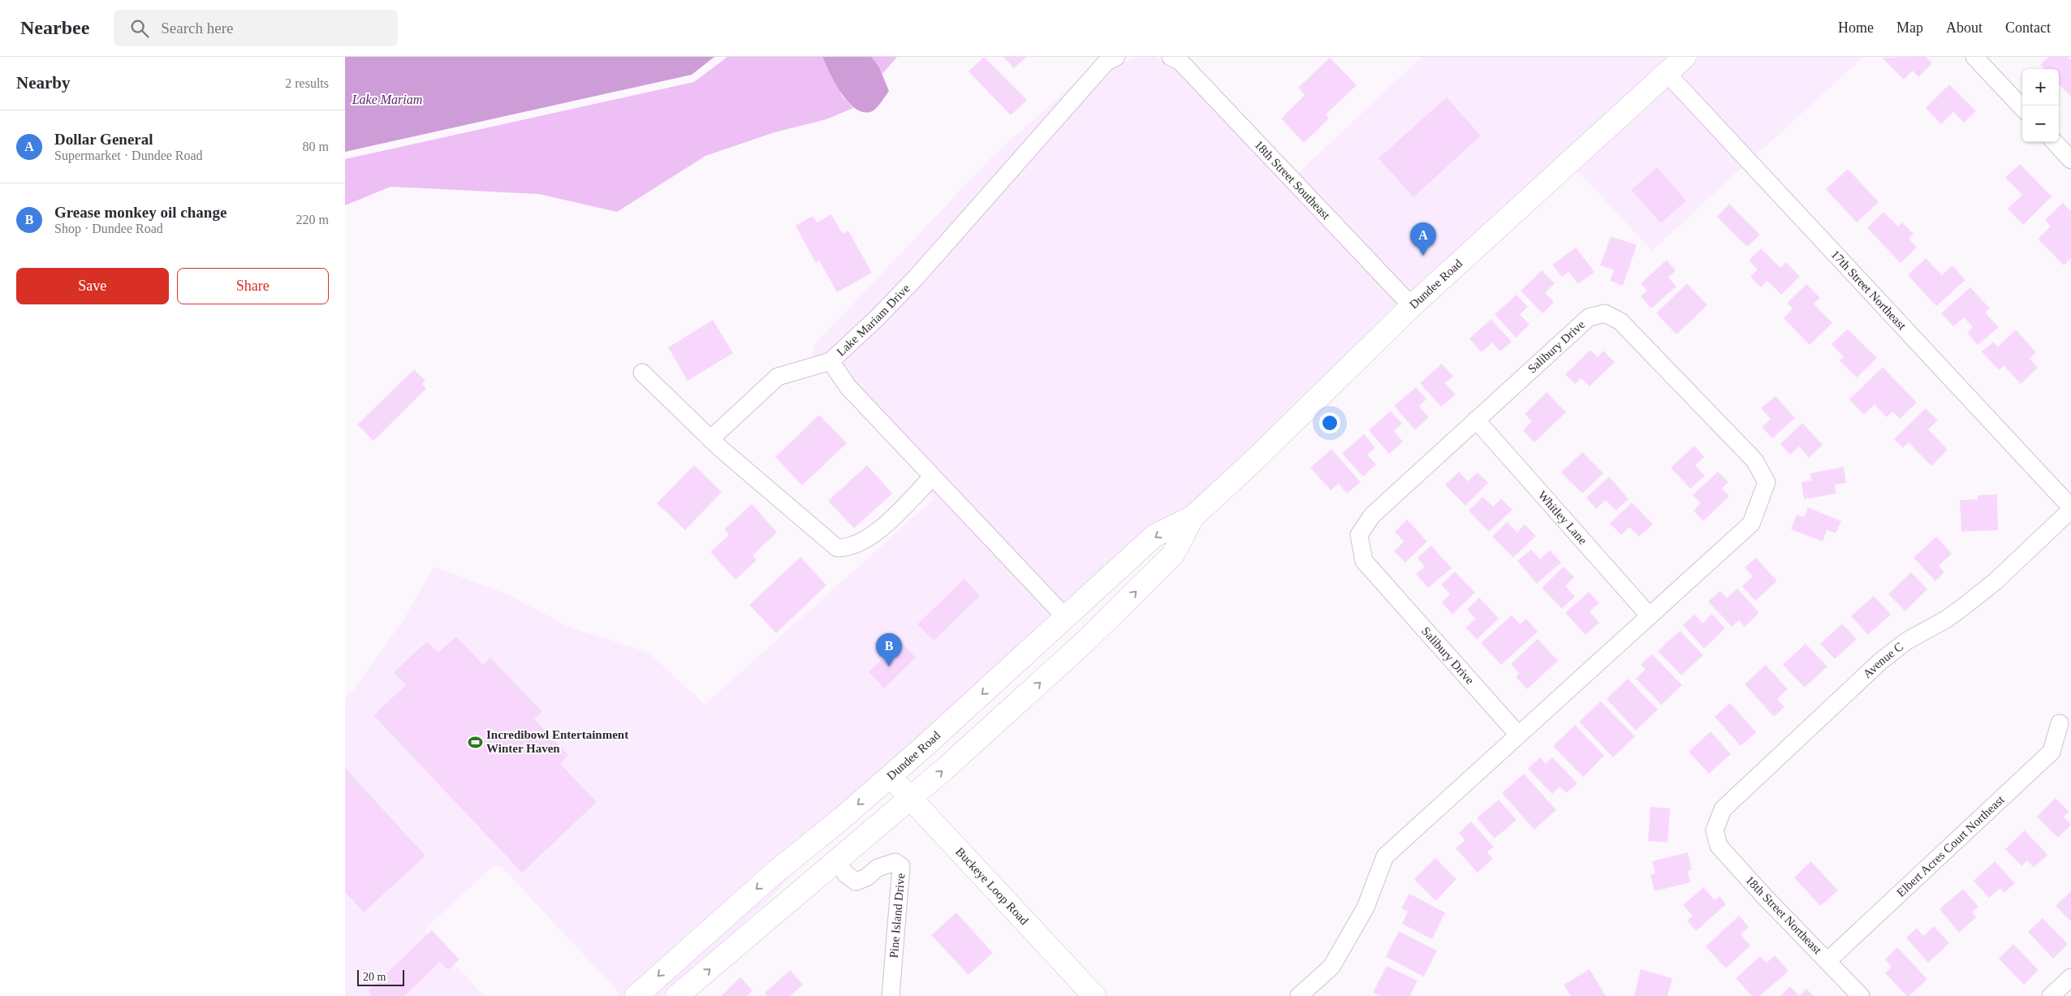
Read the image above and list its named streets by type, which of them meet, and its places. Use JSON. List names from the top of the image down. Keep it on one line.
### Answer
{"streets":{"main road":["Dundee Road","Buckeye Loop Road"],"street":["18th Street Southeast","17th Street Northeast","Lake Mariam Drive","Salibury Drive","Whitley Lane","Avenue C","Elbert Acres Court Northeast","18th Street Northeast","Pine Island Drive"]},"crossings":[["18th Street Southeast","Dundee Road"],["Dundee Road","17th Street Northeast"],["Dundee Road","Lake Mariam Drive"],["Dundee Road","Buckeye Loop Road"],["Dundee Road","Pine Island Drive"],["17th Street Northeast","Avenue C"],["Salibury Drive","Whitley Lane"],["Avenue C","18th Street Northeast"],["Elbert Acres Court Northeast","18th Street Northeast"]],"water":["Lake Mariam"],"places":{"sports":["Incredibowl Entertainment Winter Haven"]},"scale_bar":"20 m","page":{"header":"Nearbee","search":"Search here","nav":["Home","Map","About","Contact"],"heading":["Nearby","2 results"],"map_buttons":["+","−"],"list":[{"mark":"A","name":"Dollar General","note":"Supermarket · Dundee Road","value":"80 m"},{"mark":"B","name":"Grease monkey oil change","note":"Shop · Dundee Road","value":"220 m"}],"pins":["A","B"],"buttons":["Save","Share"],"scale":"20 m"}}
